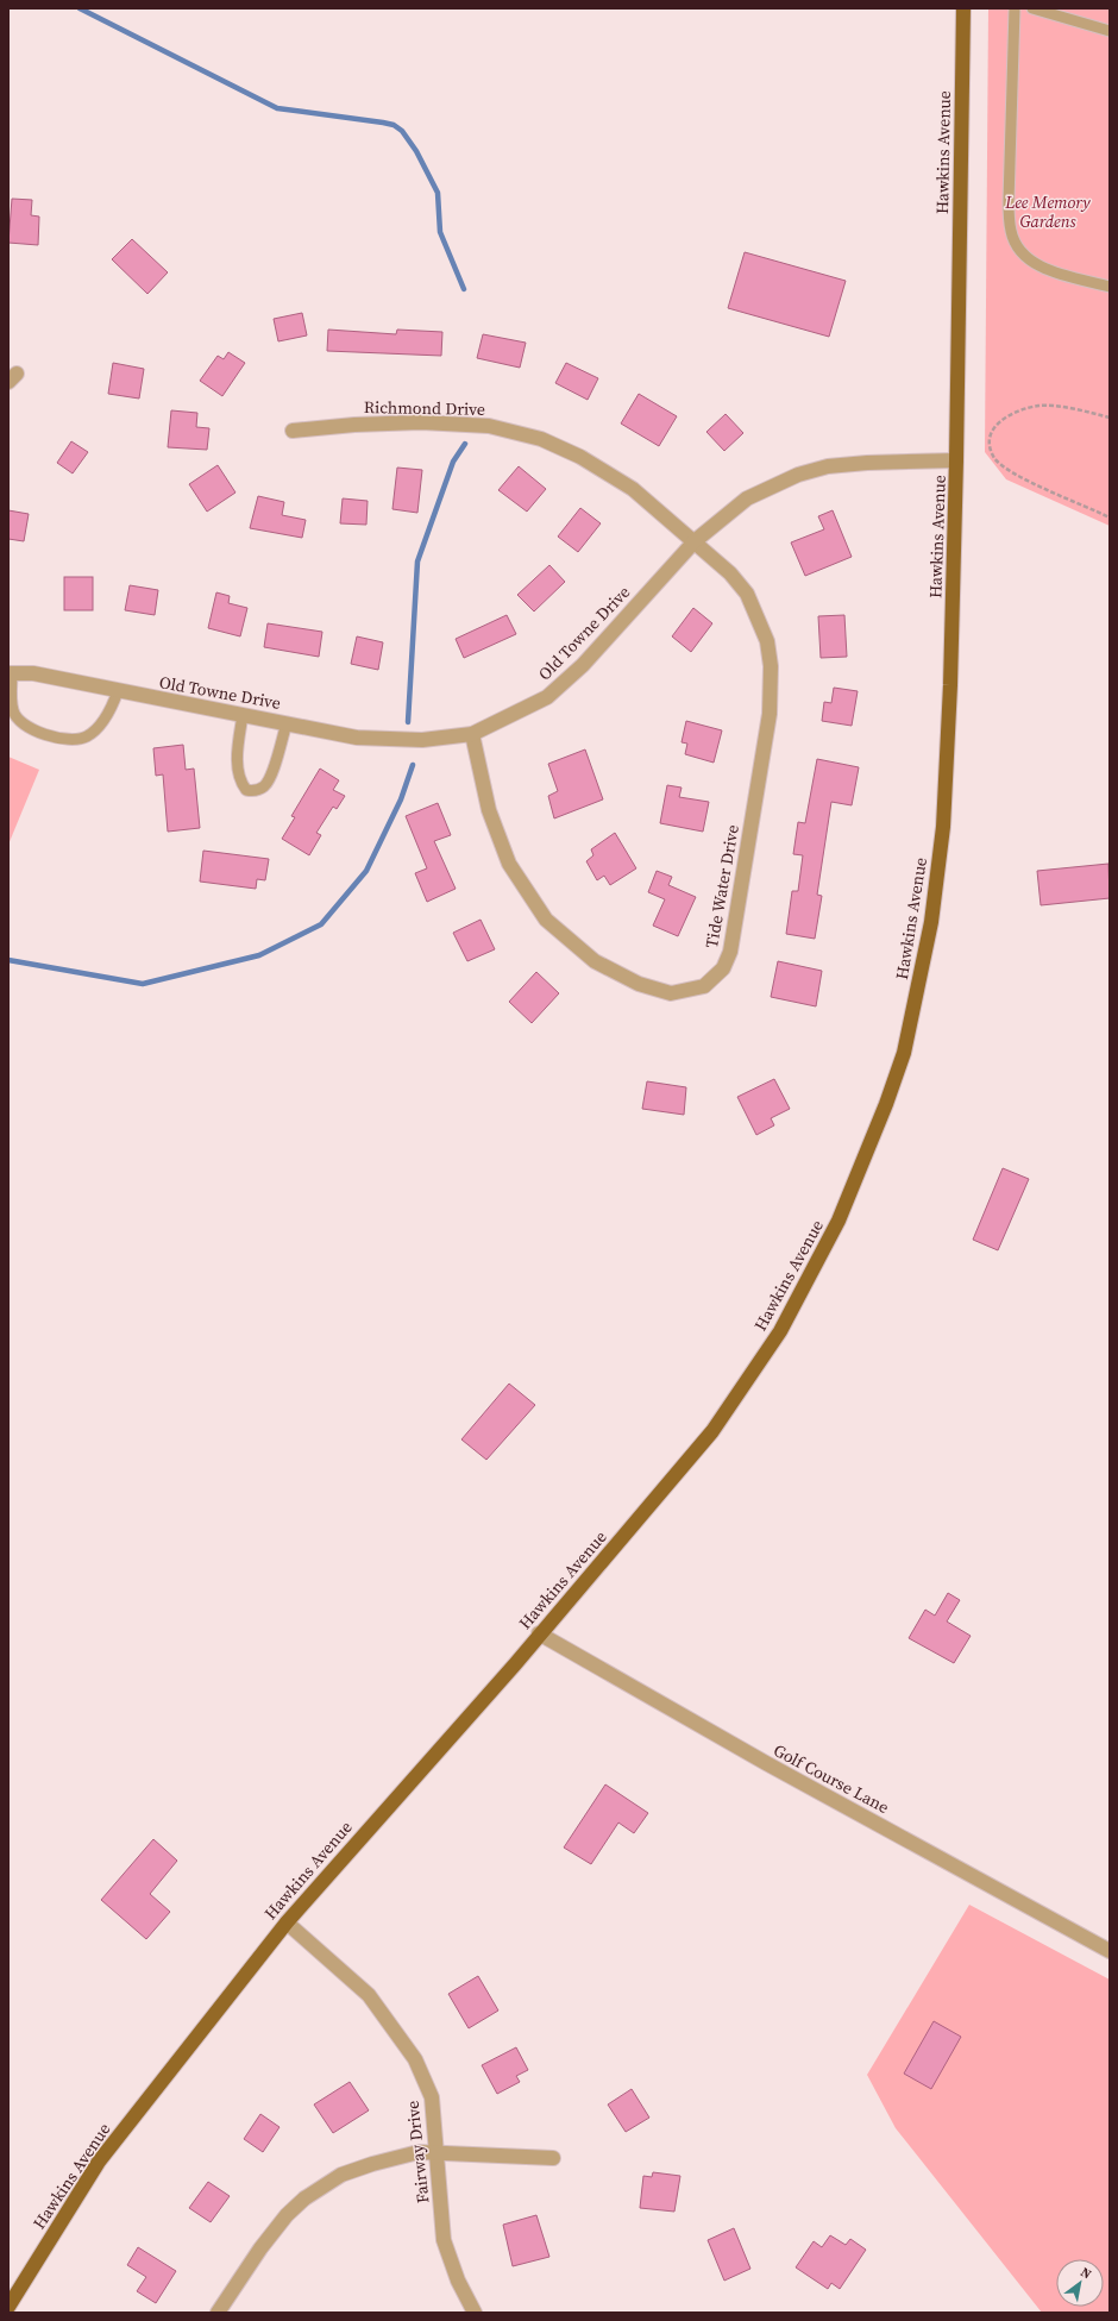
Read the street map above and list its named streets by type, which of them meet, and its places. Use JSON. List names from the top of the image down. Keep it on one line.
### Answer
{"streets":{"main road":["Hawkins Avenue"],"street":["Richmond Drive","Old Towne Drive","Tide Water Drive","Golf Course Lane","Fairway Drive"]},"crossings":[["Hawkins Avenue","Old Towne Drive"],["Hawkins Avenue","Golf Course Lane"],["Hawkins Avenue","Fairway Drive"],["Richmond Drive","Old Towne Drive"],["Richmond Drive","Tide Water Drive"],["Old Towne Drive","Tide Water Drive"]],"parks":["Lee Memory Gardens"],"north":"top right"}
